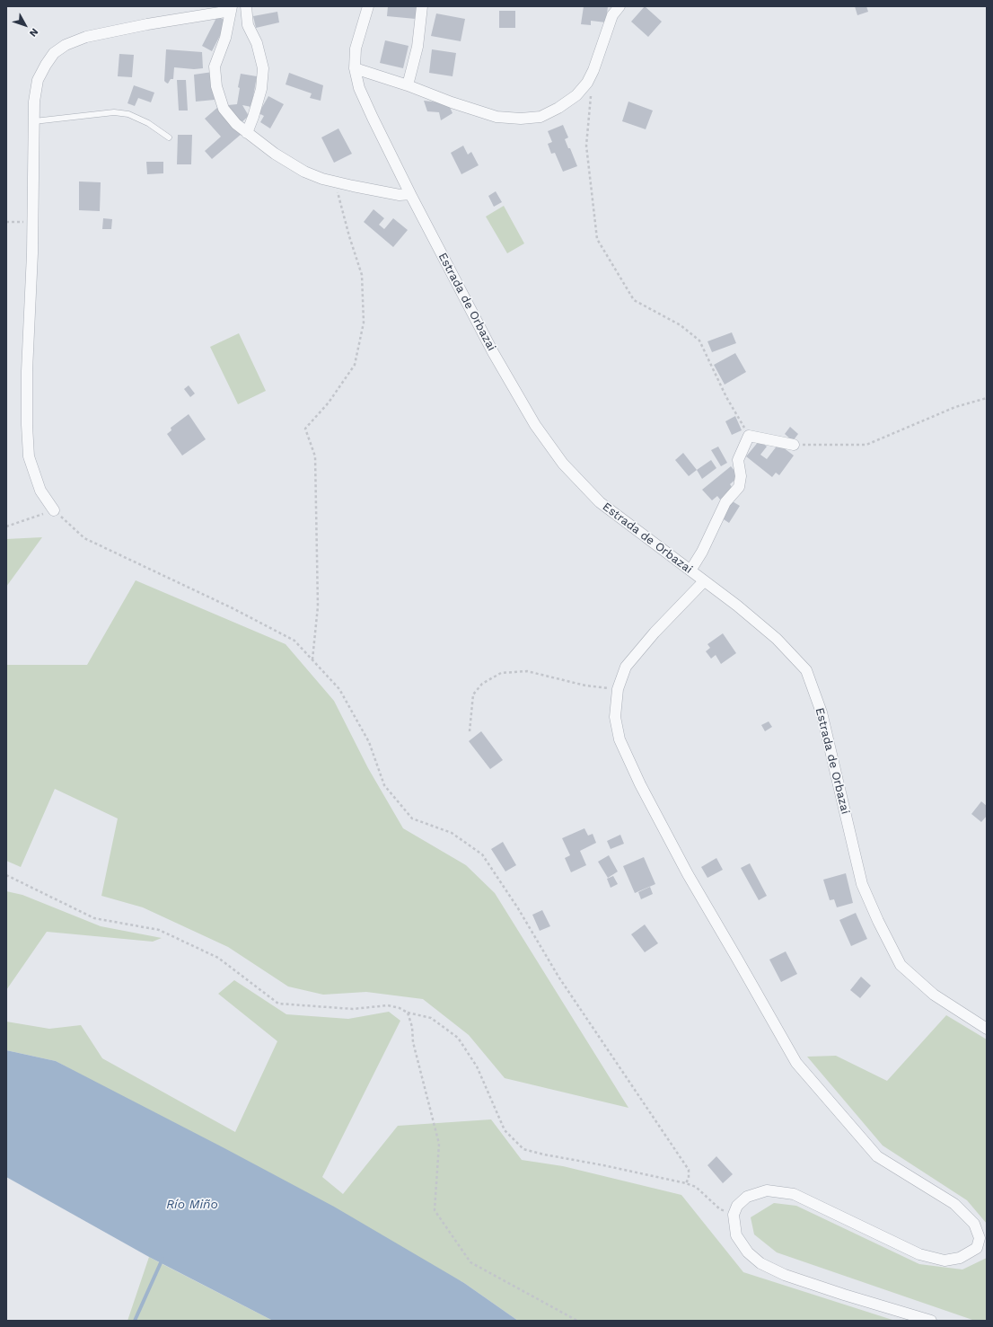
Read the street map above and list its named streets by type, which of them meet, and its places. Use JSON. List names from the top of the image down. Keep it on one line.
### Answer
{"streets":{"street":["Estrada de Orbazai"]},"water":["Río Miño"],"north":"bottom right"}
